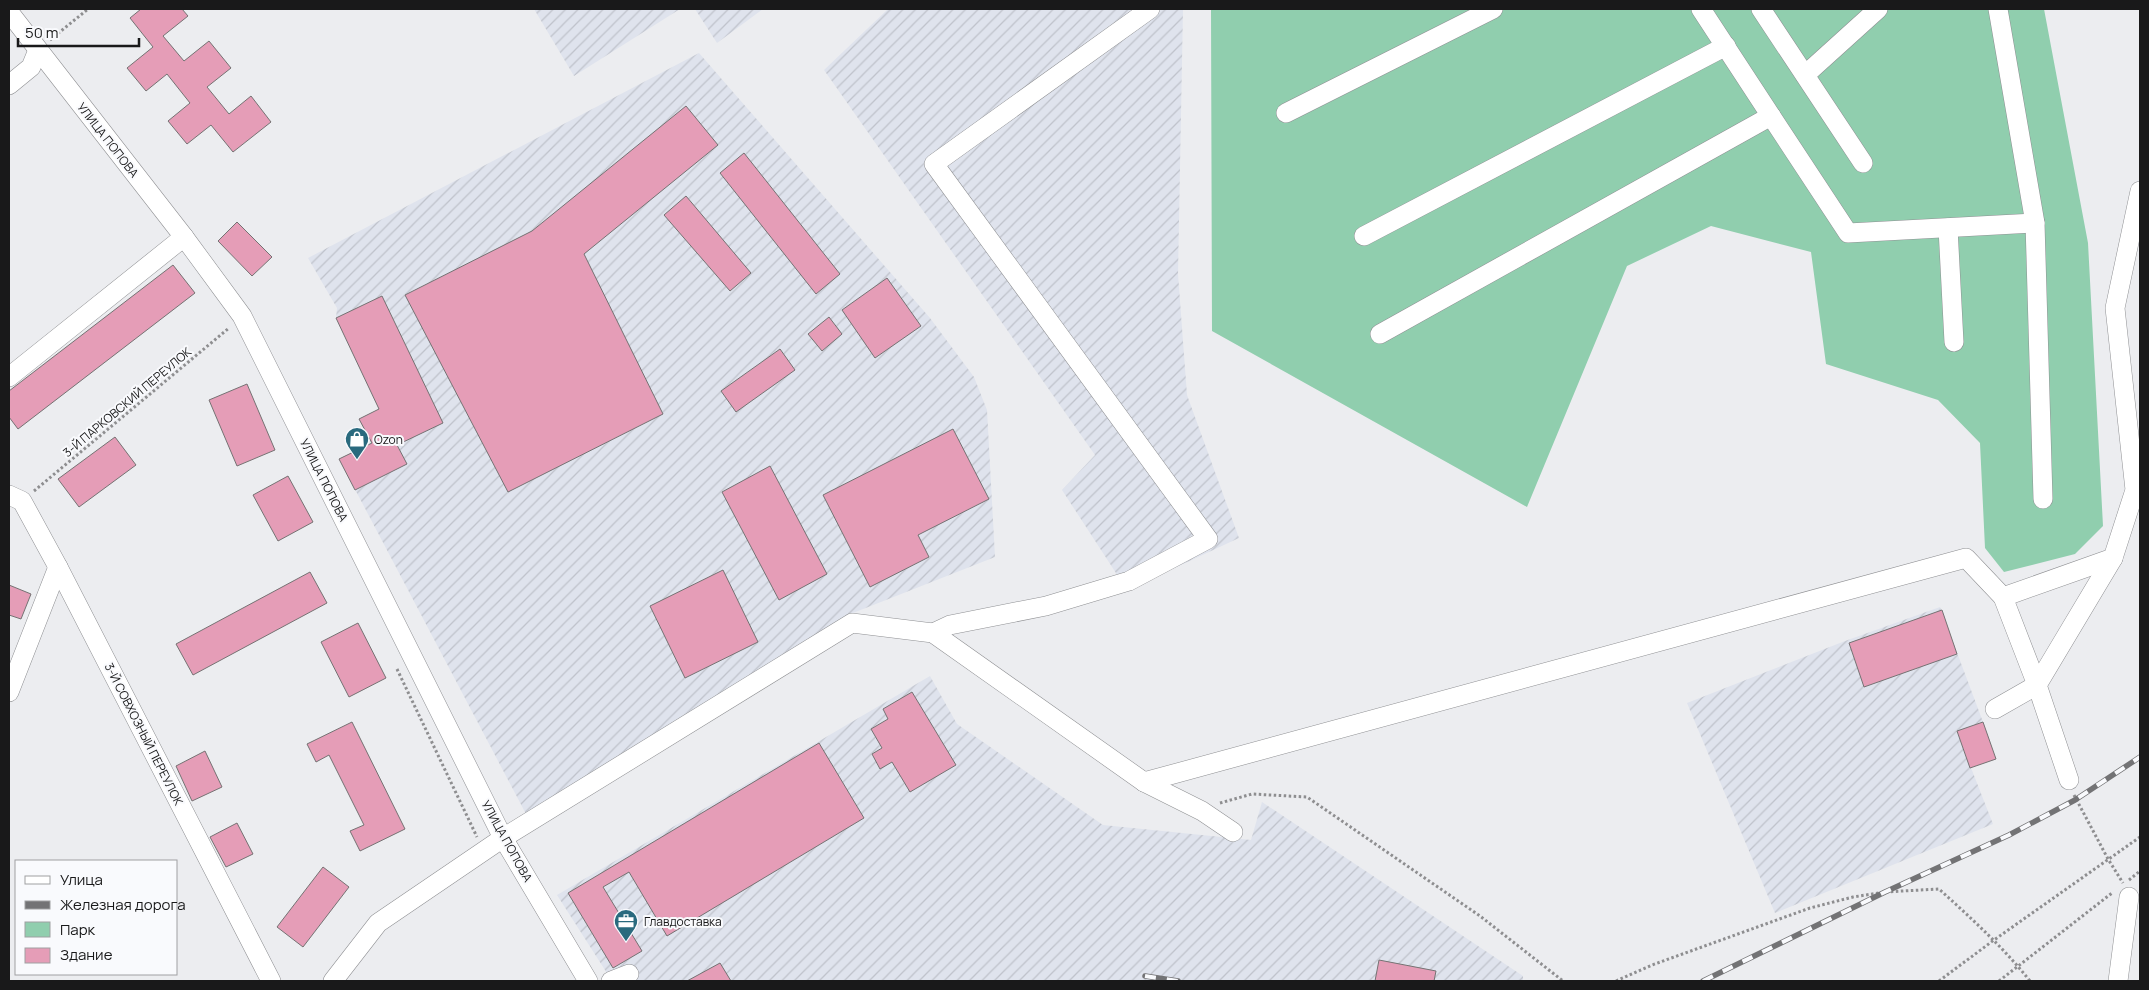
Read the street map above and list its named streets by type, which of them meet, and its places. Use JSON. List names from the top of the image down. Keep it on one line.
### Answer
{"streets":{"street":["УЛИЦА ПОПОВА","3-Й СОВХОЗНЫЙ ПЕРЕУЛОК"],"path":["3-Й ПАРКОВСКИЙ ПЕРЕУЛОК"]},"crossings":[["3-Й ПАРКОВСКИЙ ПЕРЕУЛОК","3-Й СОВХОЗНЫЙ ПЕРЕУЛОК"]],"places":{"shop":["Ozon"],"office":["Главдоставка"]},"legend":["Улица","Железная дорога","Парк","Здание"],"scale_bar":"50 m"}
